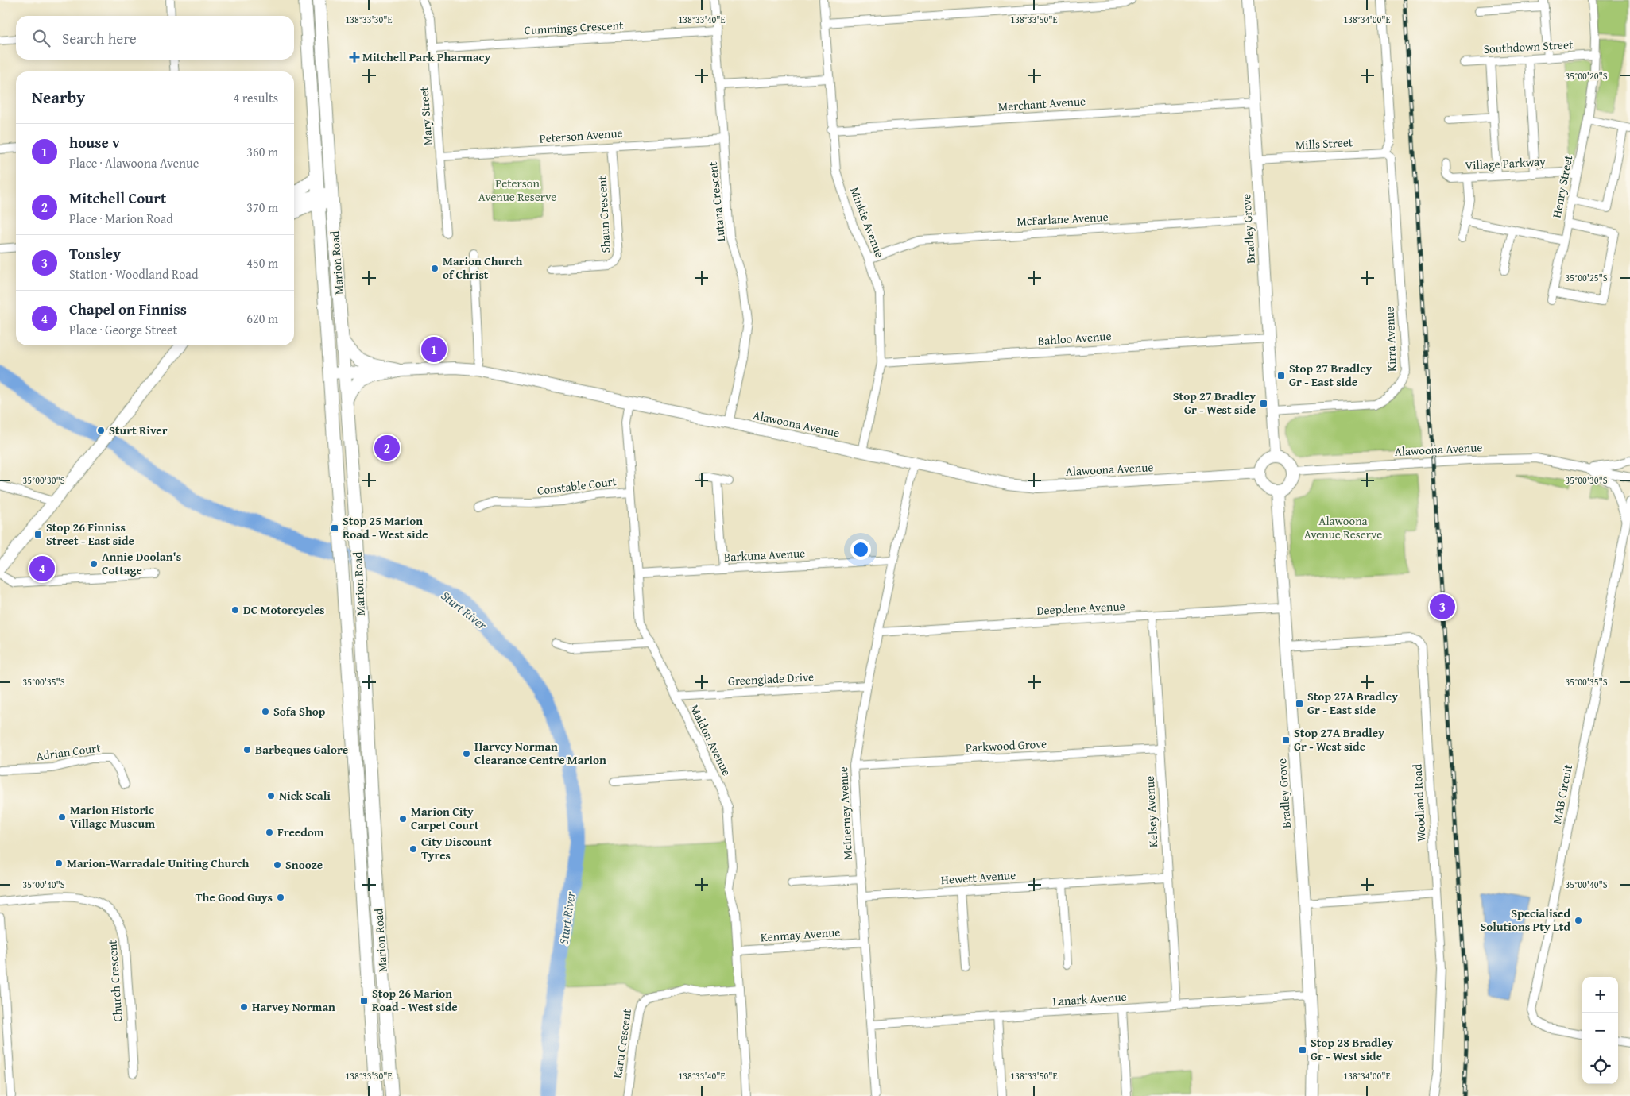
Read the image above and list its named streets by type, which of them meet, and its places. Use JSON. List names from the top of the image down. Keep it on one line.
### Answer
{"streets":{"main road":["Marion Road"],"street":["Cummings Crescent","Southdown Street","Merchant Avenue","Mary Street","Peterson Avenue","Mills Street","Village Parkway","Henry Street","Lutana Crescent","Shaun Crescent","McFarlane Avenue","Minkie Avenue","Bradley Grove","Bahloo Avenue","Kirra Avenue","Alawoona Avenue","Constable Court","Barkuna Avenue","Deepdene Avenue","Greenglade Drive","Maldon Avenue","Parkwood Grove","Adrian Court","MAB Circuit","Woodland Road","Kelsey Avenue","McInerney Avenue","Hewett Avenue","Kenmay Avenue","Church Crescent","Lanark Avenue","Karu Crescent"]},"crossings":[["Cummings Crescent","Mary Street"],["Cummings Crescent","Lutana Crescent"],["Merchant Avenue","Minkie Avenue"],["Merchant Avenue","Bradley Grove"],["Mary Street","Peterson Avenue"],["Peterson Avenue","Lutana Crescent"],["Peterson Avenue","Shaun Crescent"],["Mills Street","Bradley Grove"],["Mills Street","Kirra Avenue"],["Village Parkway","Henry Street"],["Lutana Crescent","Alawoona Avenue"],["McFarlane Avenue","Minkie Avenue"],["McFarlane Avenue","Bradley Grove"],["Minkie Avenue","Bahloo Avenue"],["Minkie Avenue","Alawoona Avenue"],["Bradley Grove","Bahloo Avenue"],["Bradley Grove","Kirra Avenue"],["Bradley Grove","Alawoona Avenue"],["Bradley Grove","Deepdene Avenue"],["Bradley Grove","Woodland Road"],["Bradley Grove","Lanark Avenue"],["Marion Road","Alawoona Avenue"],["Alawoona Avenue","Maldon Avenue"],["Alawoona Avenue","McInerney Avenue"],["Constable Court","Maldon Avenue"],["Barkuna Avenue","Maldon Avenue"],["Barkuna Avenue","McInerney Avenue"],["Deepdene Avenue","Kelsey Avenue"],["Deepdene Avenue","McInerney Avenue"],["Greenglade Drive","Maldon Avenue"],["Greenglade Drive","McInerney Avenue"],["Maldon Avenue","Kenmay Avenue"],["Maldon Avenue","Karu Crescent"],["Parkwood Grove","Kelsey Avenue"],["Parkwood Grove","McInerney Avenue"],["Kelsey Avenue","Hewett Avenue"],["Kelsey Avenue","Lanark Avenue"],["McInerney Avenue","Hewett Avenue"],["McInerney Avenue","Kenmay Avenue"],["McInerney Avenue","Lanark Avenue"]],"water":["Sturt River"],"parks":["Peterson Avenue Reserve","Alawoona Avenue Reserve"],"places":{"health":["Mitchell Park Pharmacy"],"other":["Marion Church of Christ","Sturt River","Annie Doolan's Cottage","DC Motorcycles","Sofa Shop","Barbeques Galore","Harvey Norman Clearance Centre Marion","Nick Scali","Marion Historic Village Museum","Marion City Carpet Court","Freedom","City Discount Tyres","Marion-Warradale Uniting Church","Snooze","The Good Guys","Specialised Solutions Pty Ltd","Harvey Norman"],"transit":["Stop 27 Bradley Gr - East side","Stop 27 Bradley Gr - West side","Stop 25 Marion Road - West side","Stop 26 Finniss Street - East side","Stop 27A Bradley Gr - East side","Stop 27A Bradley Gr - West side","Stop 26 Marion Road - West side","Stop 28 Bradley Gr - West side"]},"page":{"search":"Search here","heading":["Nearby","4 results"],"list":[{"mark":"1","name":"house v","note":"Place · Alawoona Avenue","value":"360 m"},{"mark":"2","name":"Mitchell Court","note":"Place · Marion Road","value":"370 m"},{"mark":"3","name":"Tonsley","note":"Station · Woodland Road","value":"450 m"},{"mark":"4","name":"Chapel on Finniss","note":"Place · George Street","value":"620 m"}],"pins":["1","2","4","3"],"map_buttons":["+","−"]},"coordinates":["138°33'30\"E","138°33'40\"E","138°33'50\"E","138°34'00\"E","35°00'20\"S","35°00'25\"S","35°00'30\"S","35°00'35\"S","35°00'40\"S"]}
